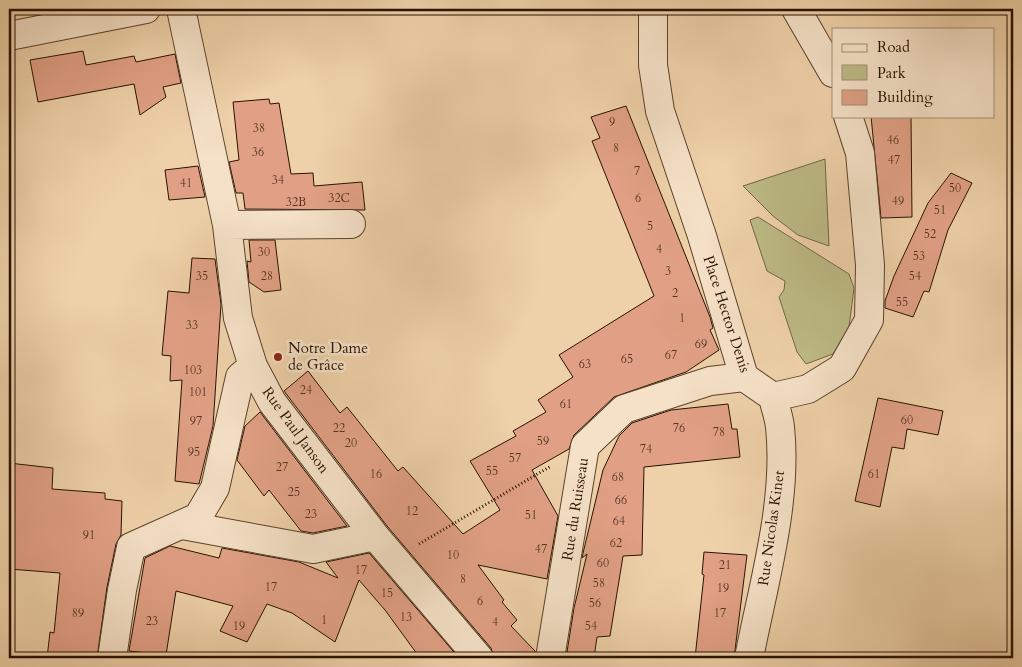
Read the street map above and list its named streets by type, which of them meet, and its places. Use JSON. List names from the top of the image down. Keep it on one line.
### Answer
{"streets":{"street":["Place Hector Denis","Rue Paul Janson","Rue du Ruisseau","Rue Nicolas Kinet"]},"crossings":[["Place Hector Denis","Rue du Ruisseau"],["Place Hector Denis","Rue Nicolas Kinet"]],"places":["Notre Dame de Grâce"],"house_numbers":["9","38","46","8","36","47","7","34","41","50","32C","6","49","32B","51","5","52","4","30","53","3","35","28","54","2","55","1","33","69","67","65","63","103","24","101","61","60","97","22","76","78","59","20","74","95","57","27","55","16","61","68","25","66","12","23","51","64","91","62","47","10","60","21","17","8","58","17","19","15","6","56","89","17","13","1","23","4","19","54"],"legend":["Road","Park","Building"]}
